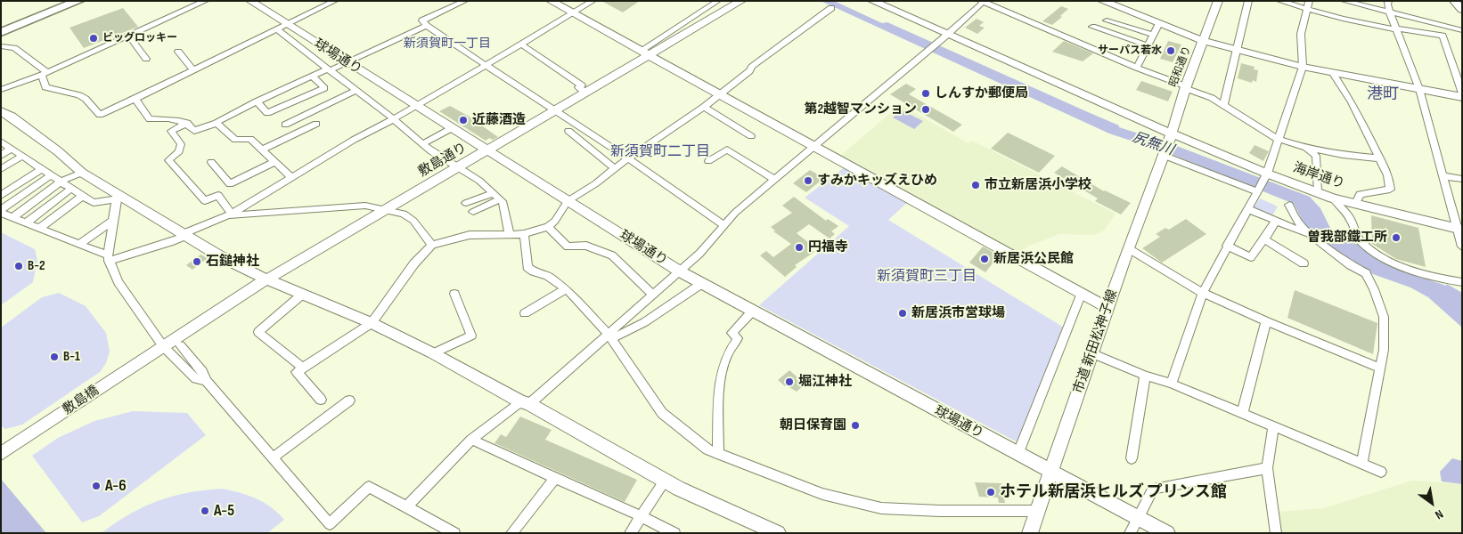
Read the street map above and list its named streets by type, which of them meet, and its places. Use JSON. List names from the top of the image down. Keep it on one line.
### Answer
{"streets":{"street":["球場通り","昭和通り","敷島通り","海岸通り","市道 新田松神子線","敷島橋"]},"crossings":[["球場通り","敷島通り"],["球場通り","市道 新田松神子線"],["昭和通り","海岸通り"],["昭和通り","市道 新田松神子線"],["敷島通り","敷島橋"],["海岸通り","市道 新田松神子線"]],"districts":["新須賀町一丁目","港町","新須賀町二丁目","新須賀町三丁目"],"water":["尻無川"],"places":["ビッグロッキー","サーパス若水","しんすか郵便局","第2越智マンション","近藤酒造","すみかキッズえひめ","市立新居浜小学校","曽我部鐵工所","円福寺","新居浜公民館","石鎚神社","B-2","新居浜市営球場","B-1","堀江神社","朝日保育園","A-6","ホテル新居浜ヒルズ プリンス館","A-5"],"north":"bottom right"}
